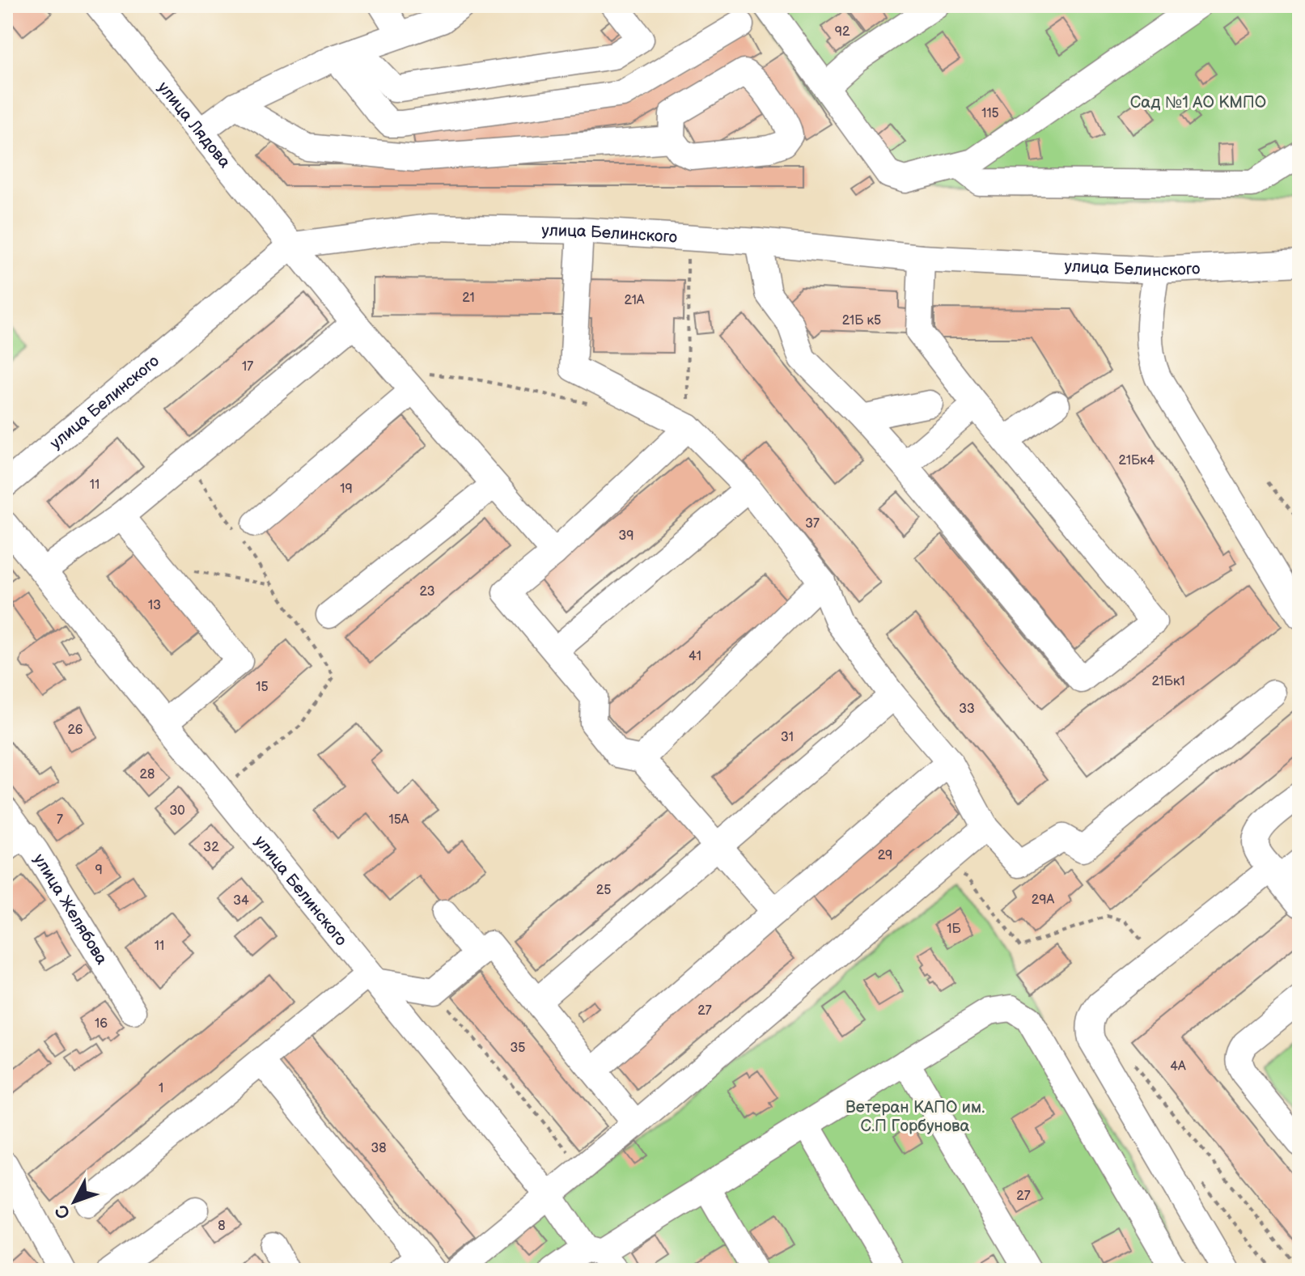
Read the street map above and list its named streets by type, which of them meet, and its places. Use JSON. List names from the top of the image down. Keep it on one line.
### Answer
{"streets":{"street":["улица Лядова","улица Белинского","улица Желябова"]},"crossings":[["улица Лядова","улица Белинского"]],"parks":["Сад №1 АО КМПО","Ветеран КАПО им. С.П Горбунова"],"house_numbers":["92","115","21","21А","21Б к5","17","21Бк4","11","19","37","39","23","13","41","21Бк1","15","33","26","31","28","30","7","15А","32","29","9","25","29А","34","1Б","11","27","16","35","4А","1","38","27","8"],"north":"bottom left"}
